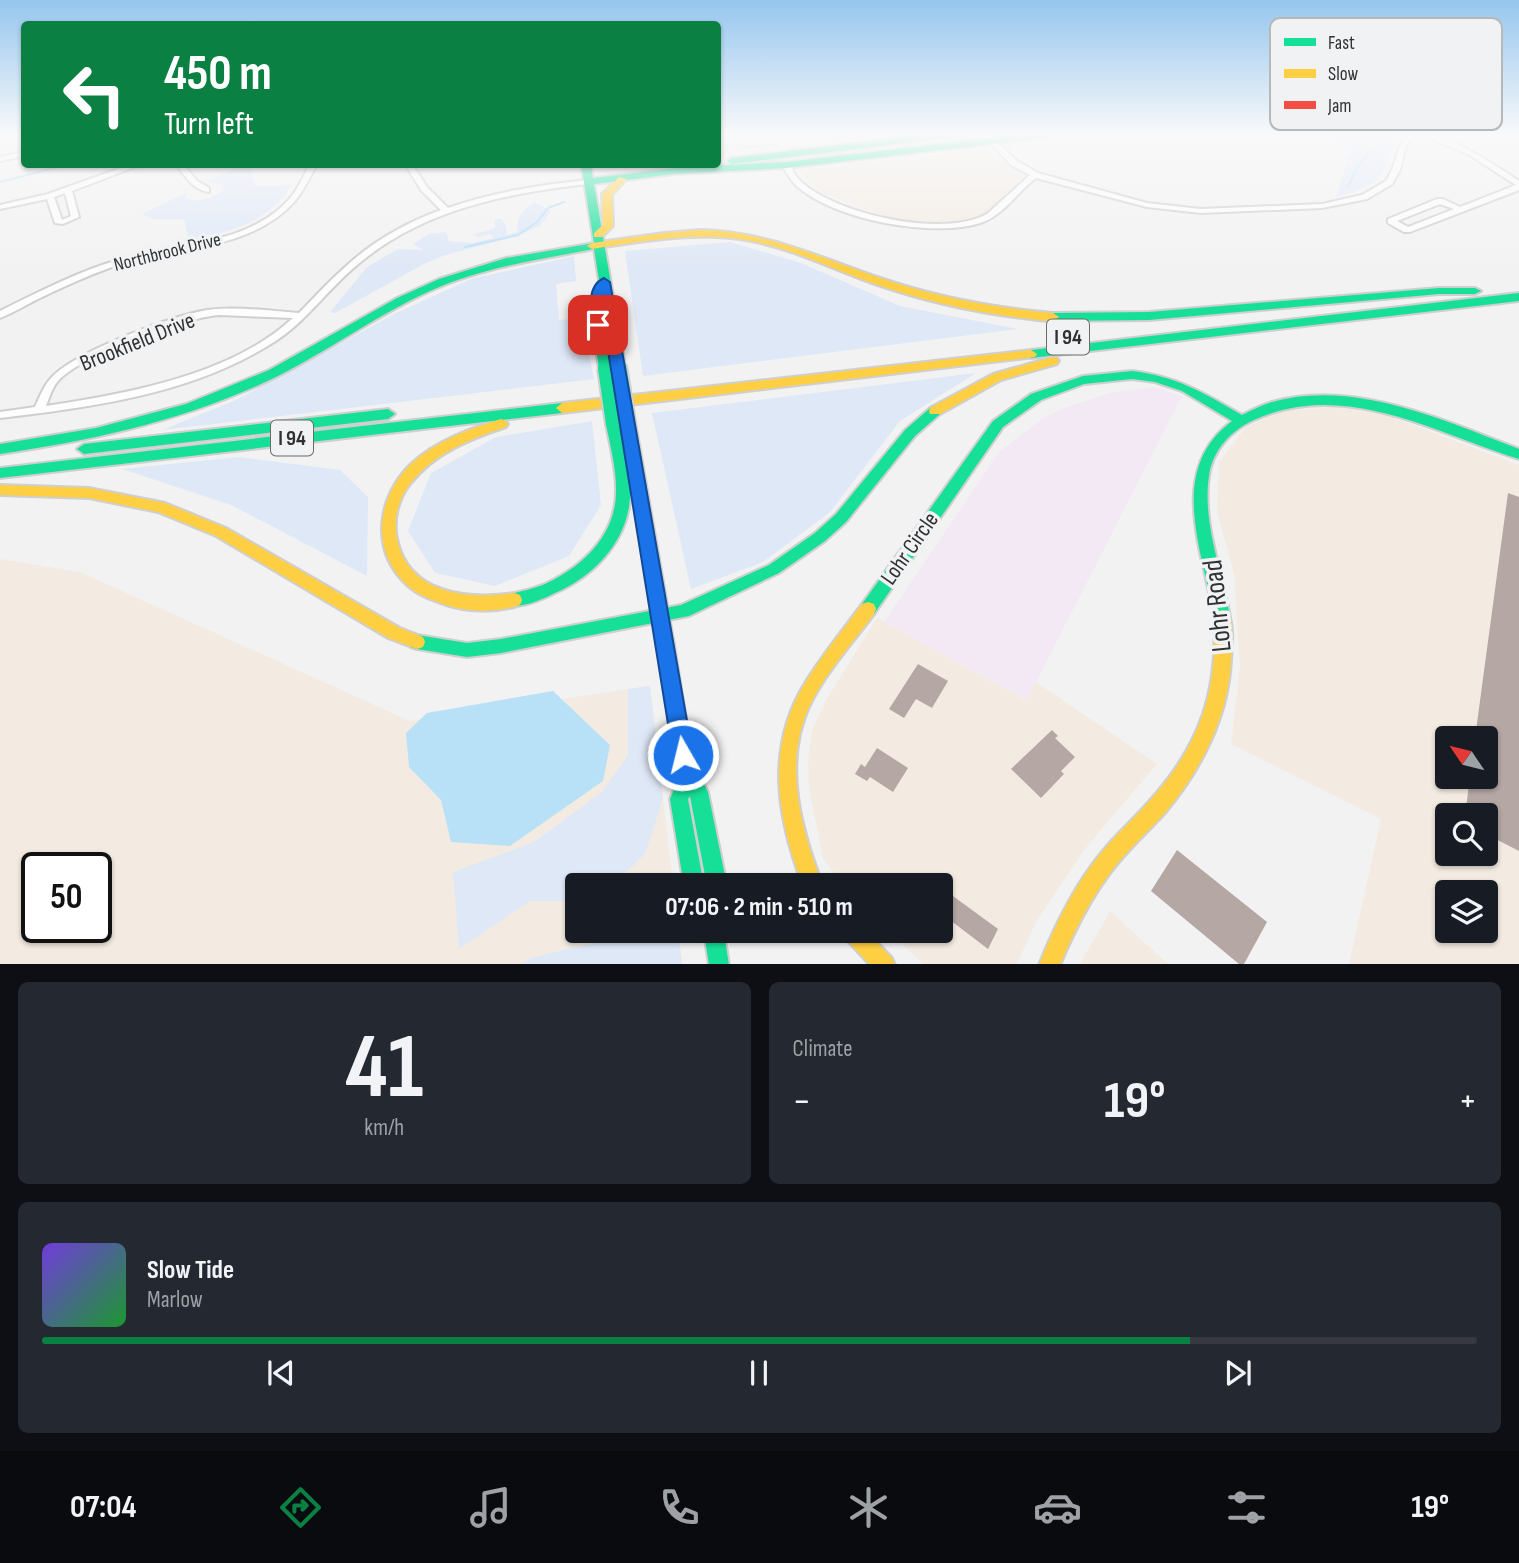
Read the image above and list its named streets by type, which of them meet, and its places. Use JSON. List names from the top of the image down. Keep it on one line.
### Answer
{"streets":{"main road":["I 94","Lohr Circle","Lohr Road"],"street":["Northbrook Drive","Brookfield Drive"]},"crossings":[["Lohr Circle","Lohr Road"]],"legend":["Fast","Slow","Jam"],"north":"top left","page":{"turn":["450 m","Turn left"],"limit":"50","trip":"07:06 · 2 min · 510 m","tile":[["41","km/h"],"Climate"],"heat":["−","19°","+"],"song":["Slow Tide","Marlow"],"tabs":["07:04","19°"]}}
